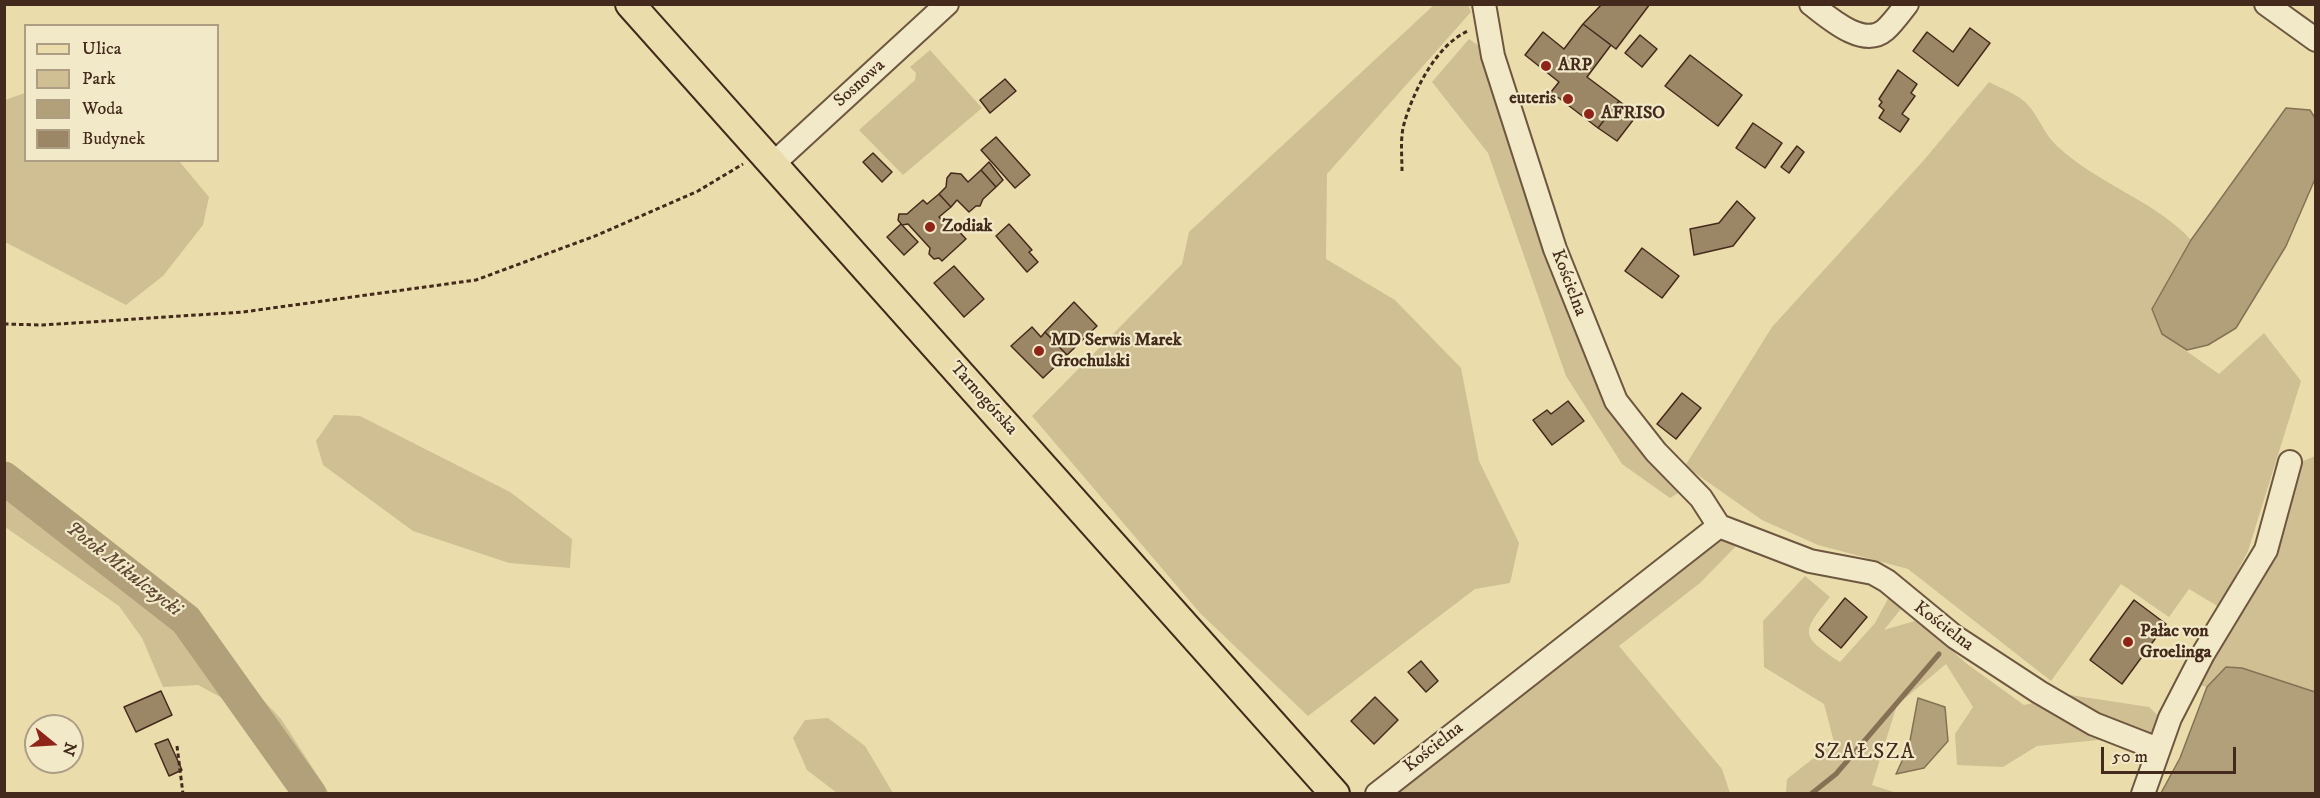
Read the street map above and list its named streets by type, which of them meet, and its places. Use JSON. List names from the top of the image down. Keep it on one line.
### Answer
{"streets":{"main road":["Tarnogórska"],"street":["Sosnowa","Kościelna"]},"crossings":[["Sosnowa","Tarnogórska"]],"districts":["SZAŁSZA"],"water":["Potok Mikulczycki"],"places":["ARP","euteris","AFRISO","Zodiak","MD Serwis Marek Grochulski","Pałac von Groelinga"],"legend":["Ulica","Park","Woda","Budynek"],"scale_bar":"50 m","north":"right"}
